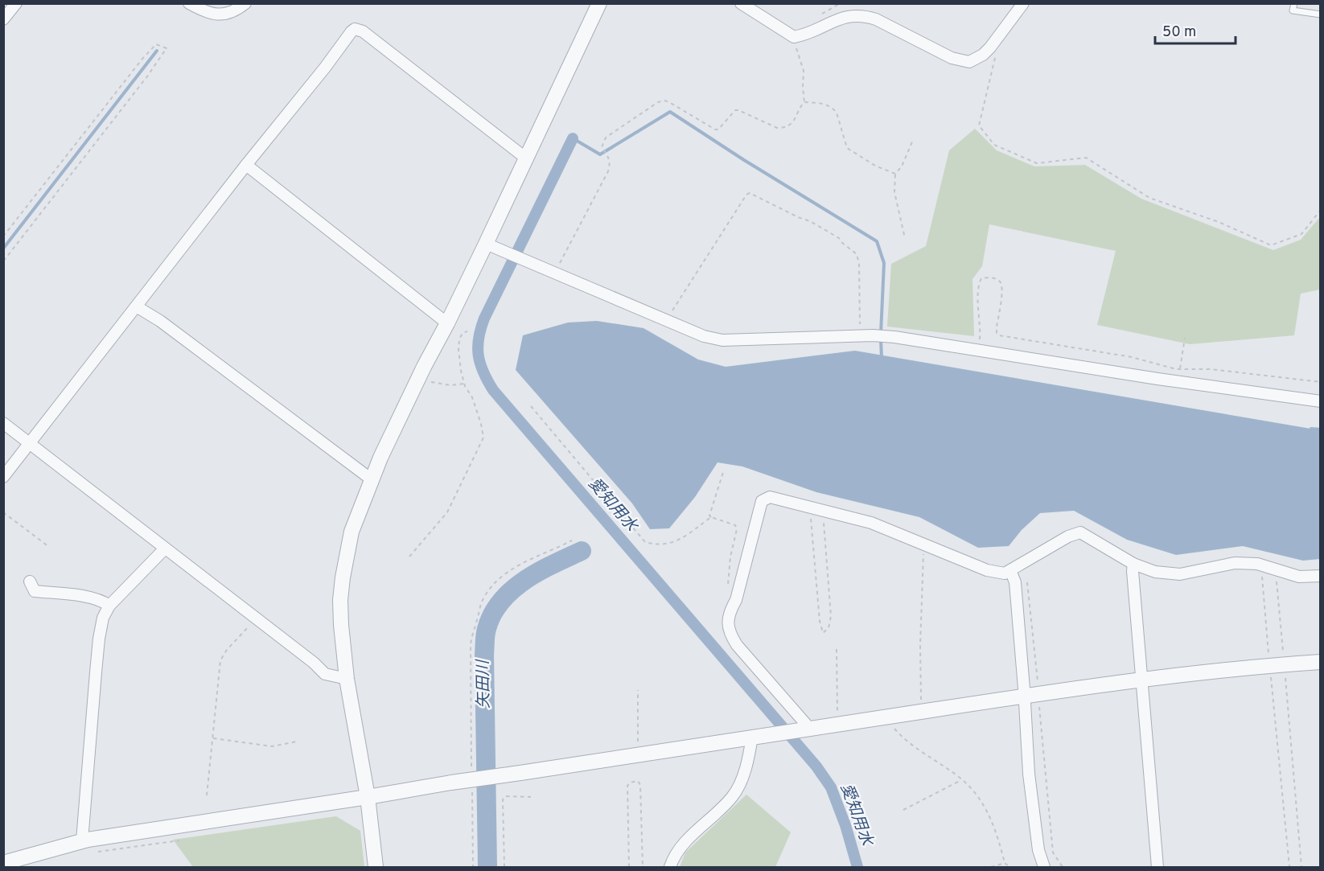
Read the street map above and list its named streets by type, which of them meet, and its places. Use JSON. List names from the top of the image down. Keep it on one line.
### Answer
{"water":["愛知用水","矢田川"],"scale_bar":"50 m"}
